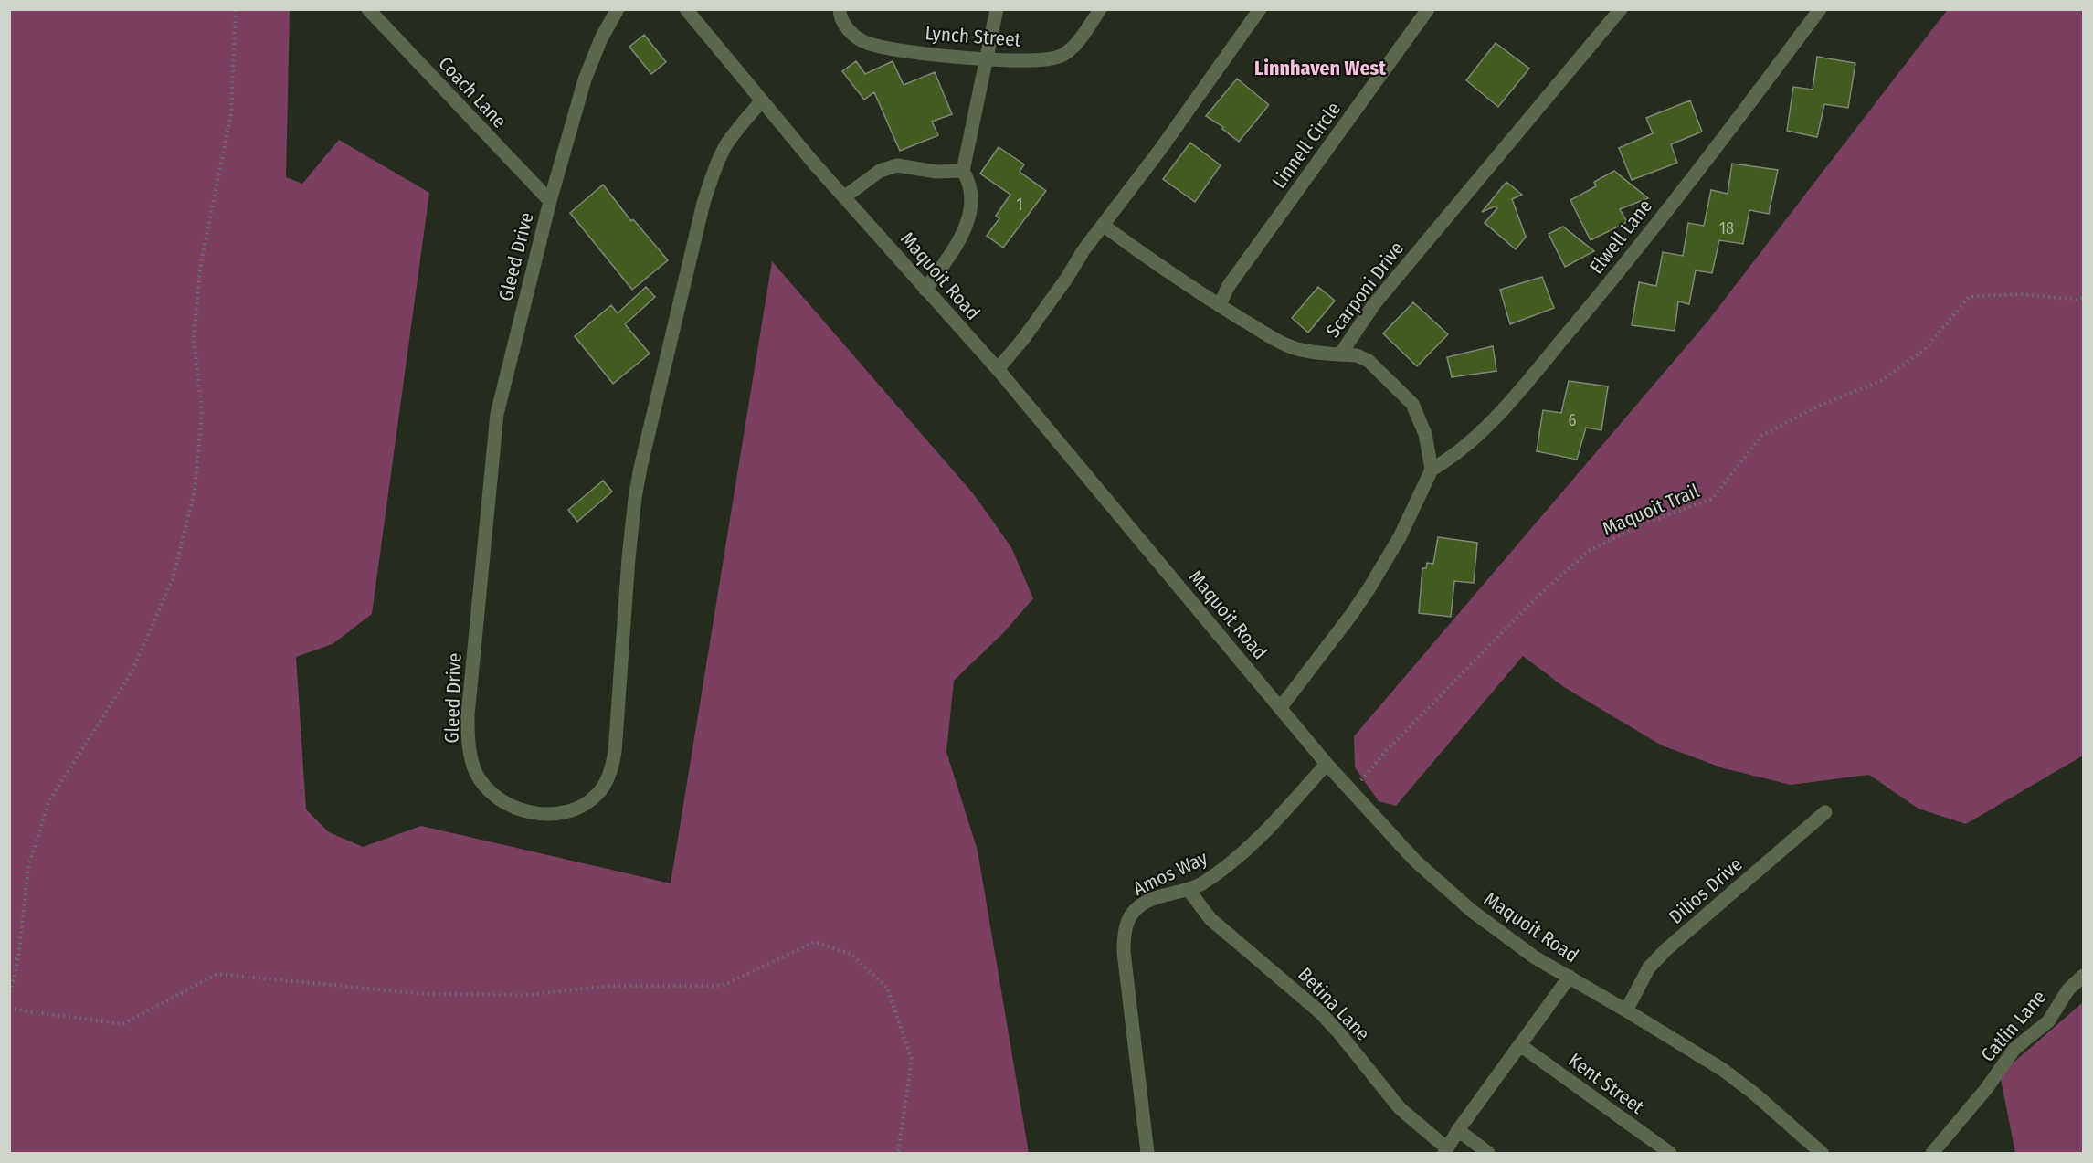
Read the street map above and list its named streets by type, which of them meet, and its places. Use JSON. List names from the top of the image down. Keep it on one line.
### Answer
{"streets":{"street":["Lynch Street","Coach Lane","Linnell Circle","Elwell Lane","Gleed Drive","Maquoit Road","Scarponi Drive","Amos Way","Dilios Drive","Betina Lane","Catlin Lane","Kent Street"],"path":["Maquoit Trail"]},"crossings":[["Coach Lane","Gleed Drive"],["Elwell Lane","Scarponi Drive"],["Gleed Drive","Maquoit Road"],["Maquoit Road","Maquoit Trail"],["Maquoit Road","Amos Way"],["Maquoit Road","Dilios Drive"],["Amos Way","Betina Lane"]],"districts":["Linnhaven West"],"house_numbers":["1","18","6"]}
